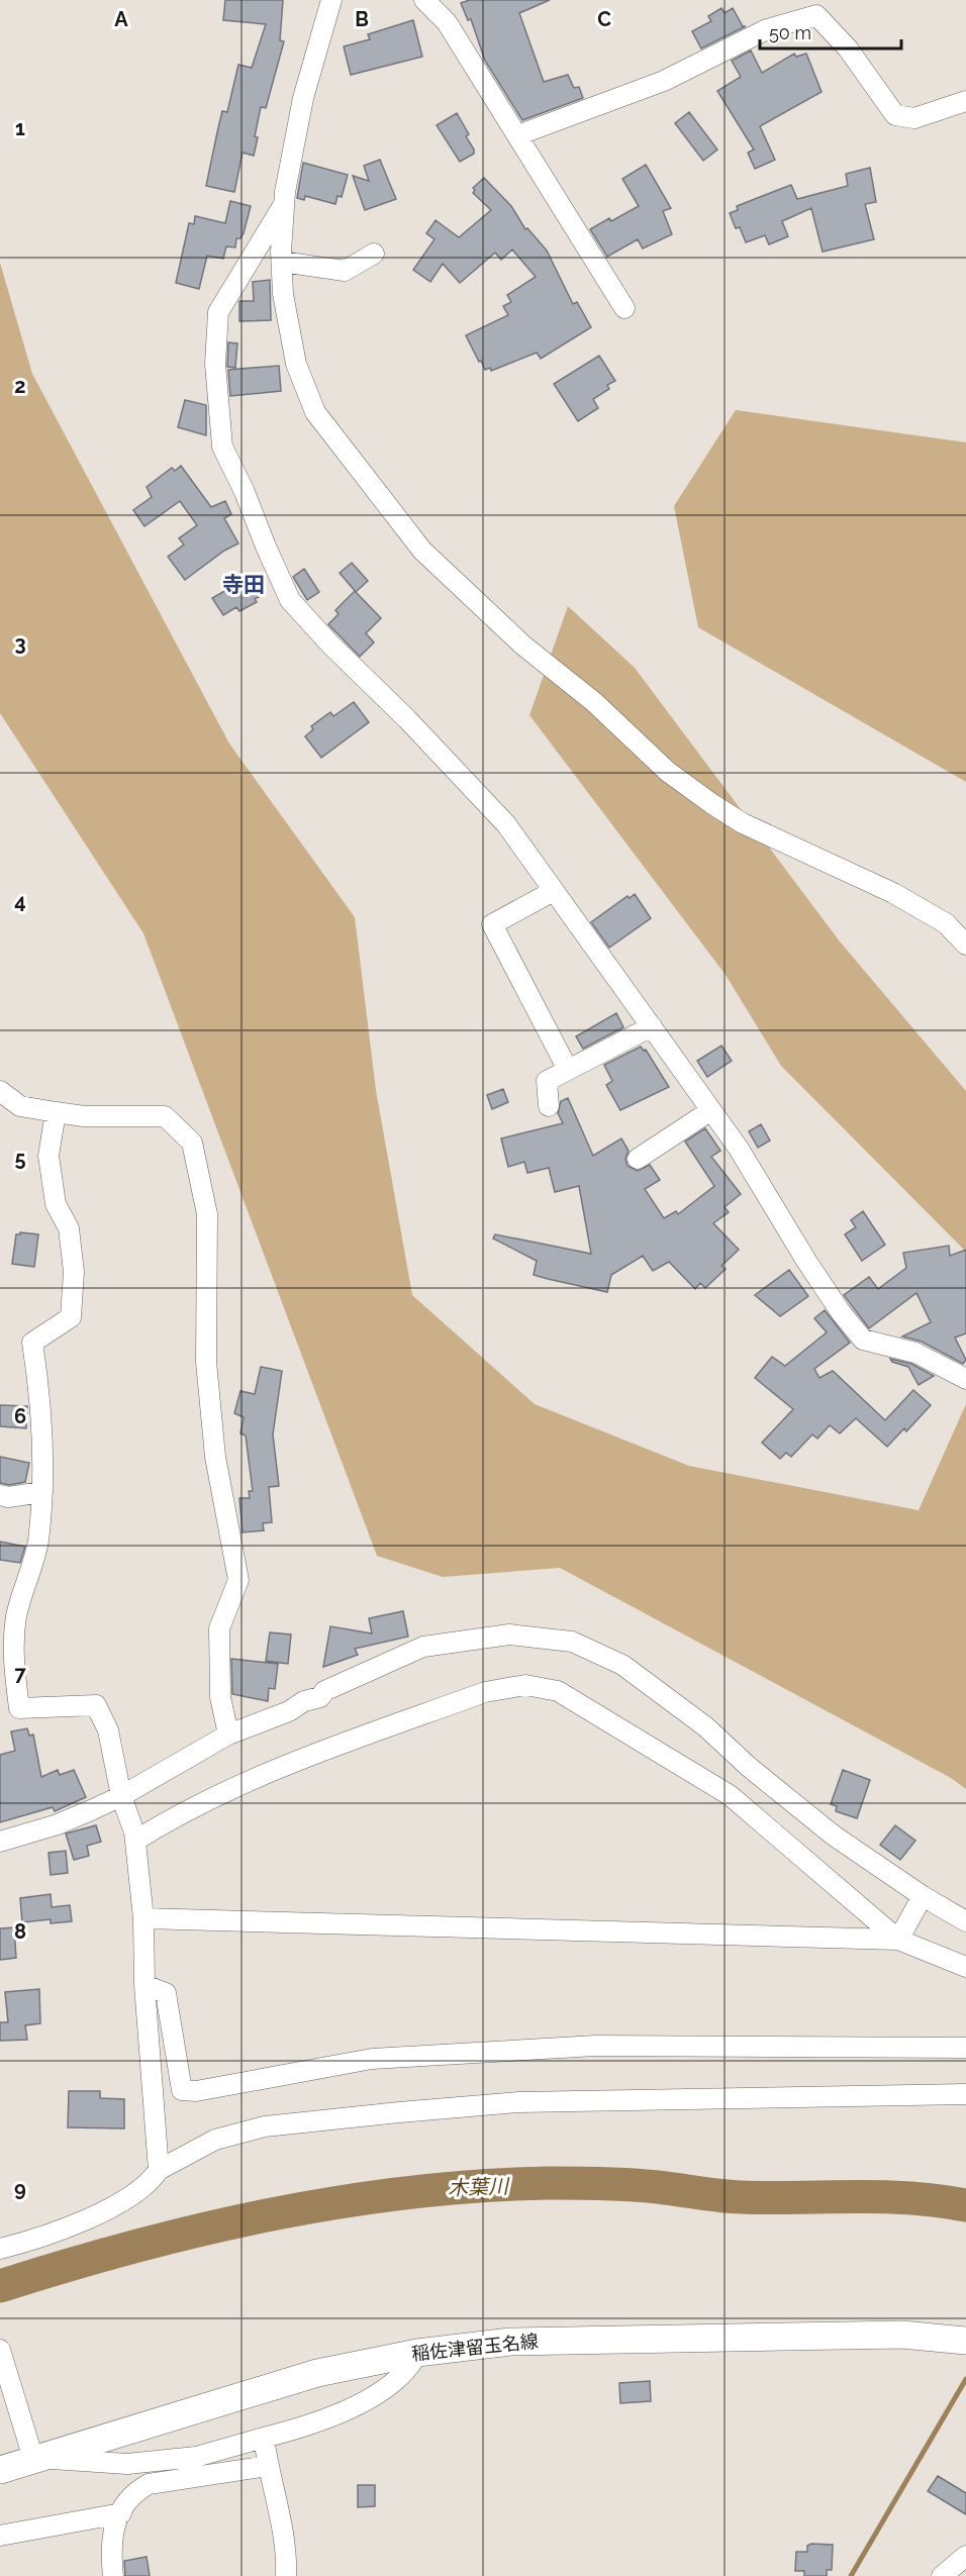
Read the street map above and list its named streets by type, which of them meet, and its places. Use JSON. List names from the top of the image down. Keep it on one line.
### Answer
{"streets":{"main road":["稲佐津留玉名線"]},"districts":["寺田"],"water":["木葉川"],"scale_bar":"50 m","grid":{"columns":["A","B","C"],"rows":["1","2","3","4","5","6","7","8","9"]}}
